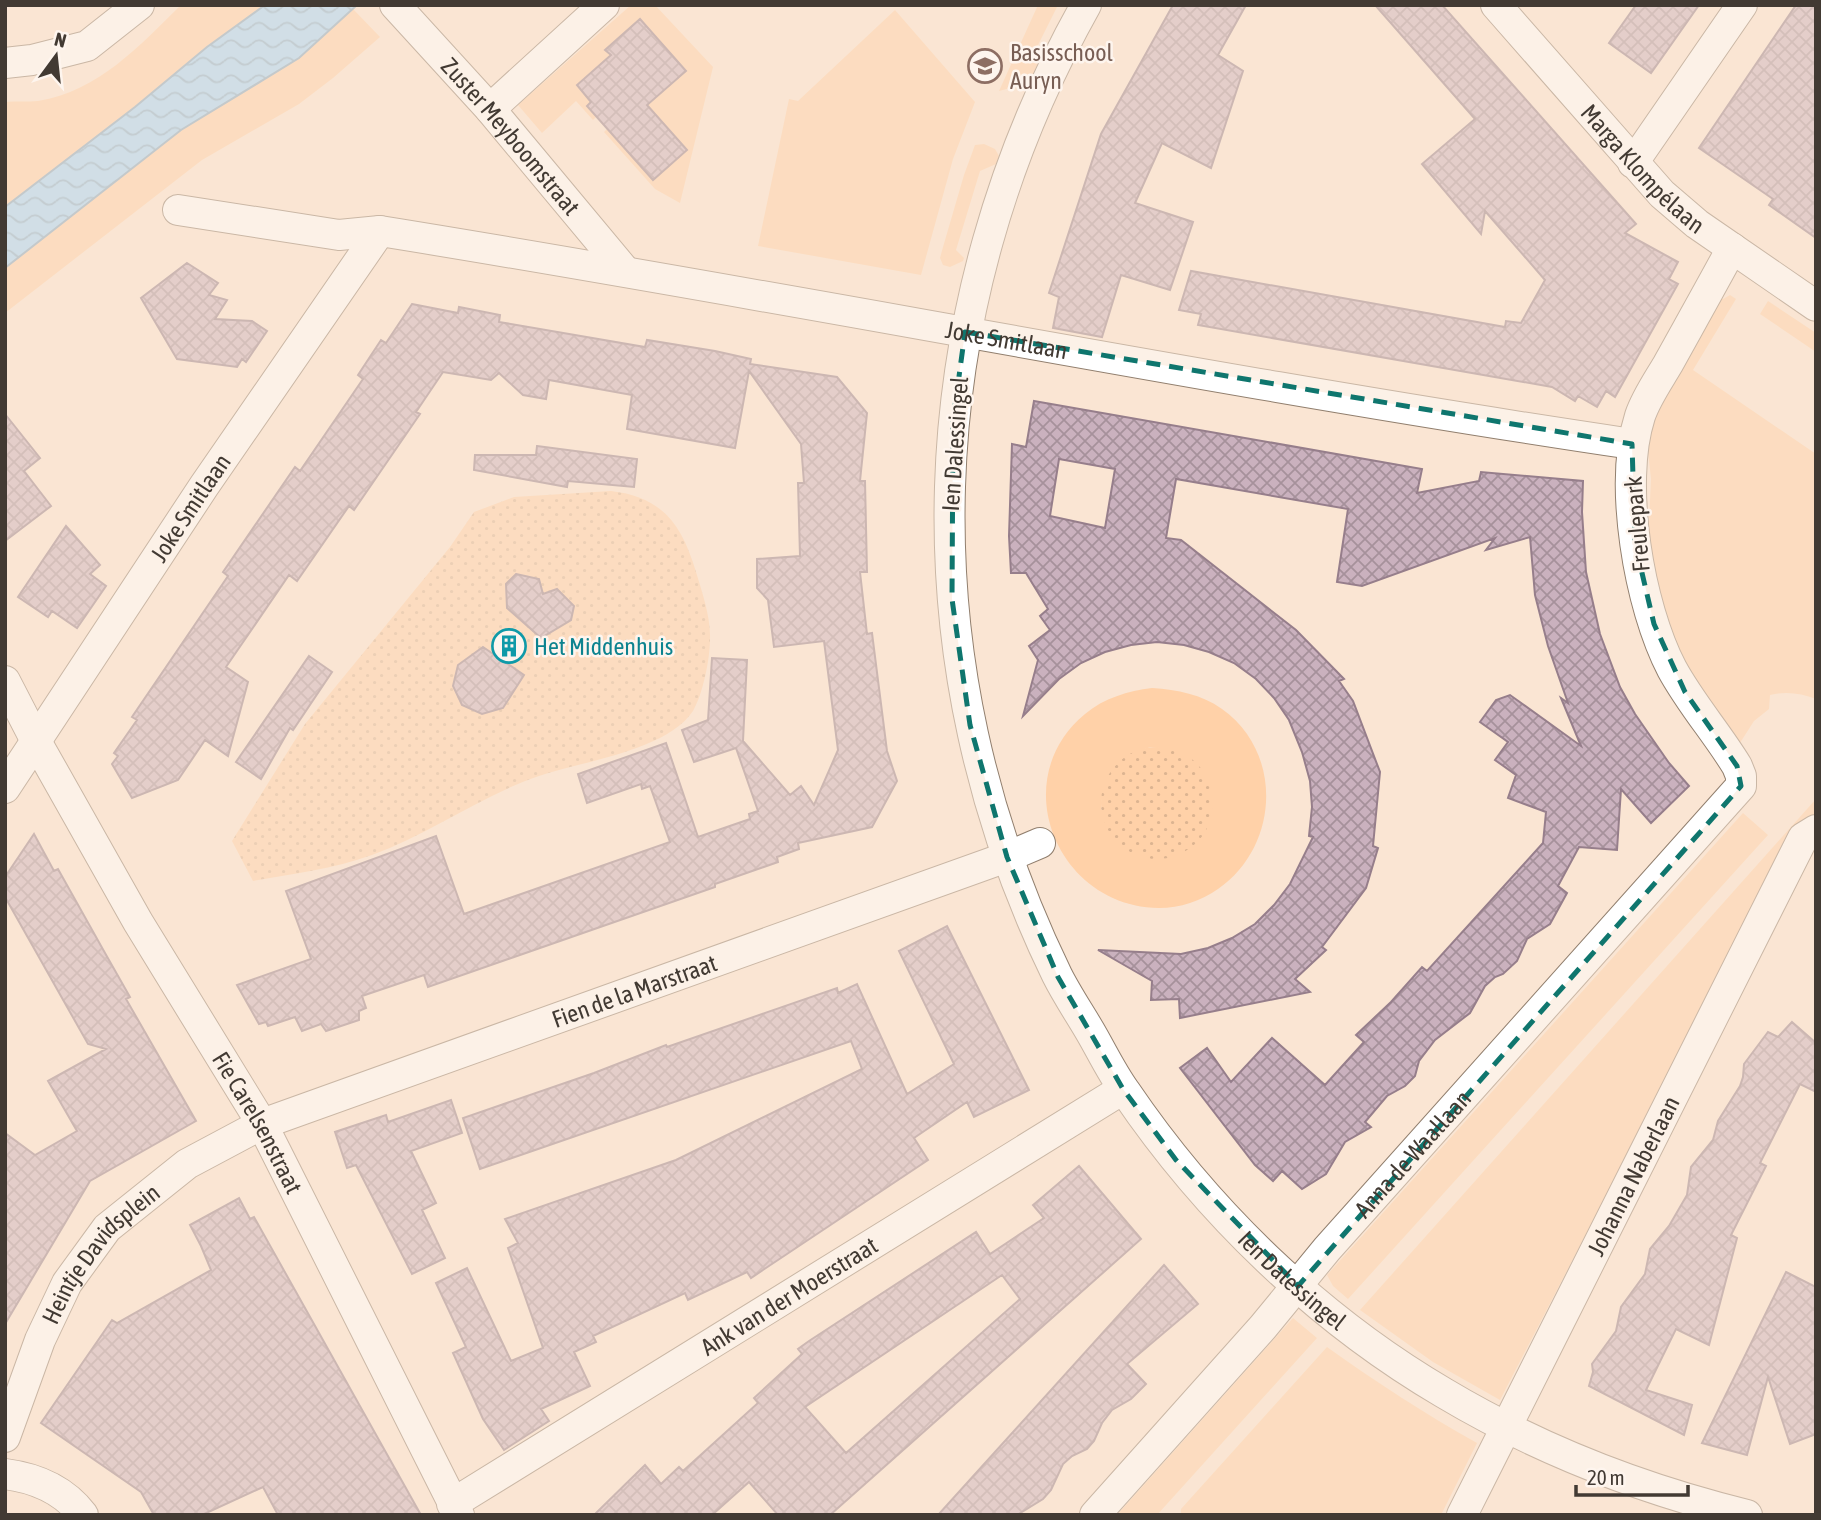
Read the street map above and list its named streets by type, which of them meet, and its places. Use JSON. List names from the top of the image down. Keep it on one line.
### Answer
{"streets":{"street":["Zuster Meyboomstraat","Marga Klompélaan","Joke Smitlaan","Ien Dalessingel","Freulepark","Fien de la Marstraat","Fie Carelsenstraat","Anna de Waallaan","Johanna Naberlaan","Heintje Davidsplein","Ank van der Moerstraat"]},"crossings":[["Zuster Meyboomstraat","Joke Smitlaan"],["Marga Klompélaan","Freulepark"],["Joke Smitlaan","Ien Dalessingel"],["Joke Smitlaan","Freulepark"],["Joke Smitlaan","Fie Carelsenstraat"],["Ien Dalessingel","Fien de la Marstraat"],["Ien Dalessingel","Anna de Waallaan"],["Ien Dalessingel","Johanna Naberlaan"],["Ien Dalessingel","Ank van der Moerstraat"],["Freulepark","Anna de Waallaan"],["Fien de la Marstraat","Fie Carelsenstraat"],["Fien de la Marstraat","Heintje Davidsplein"],["Fie Carelsenstraat","Heintje Davidsplein"],["Fie Carelsenstraat","Ank van der Moerstraat"]],"places":{"school or university":["Basisschool Auryn"],"building":["Het Middenhuis"]},"scale_bar":"20 m","north":"top"}
